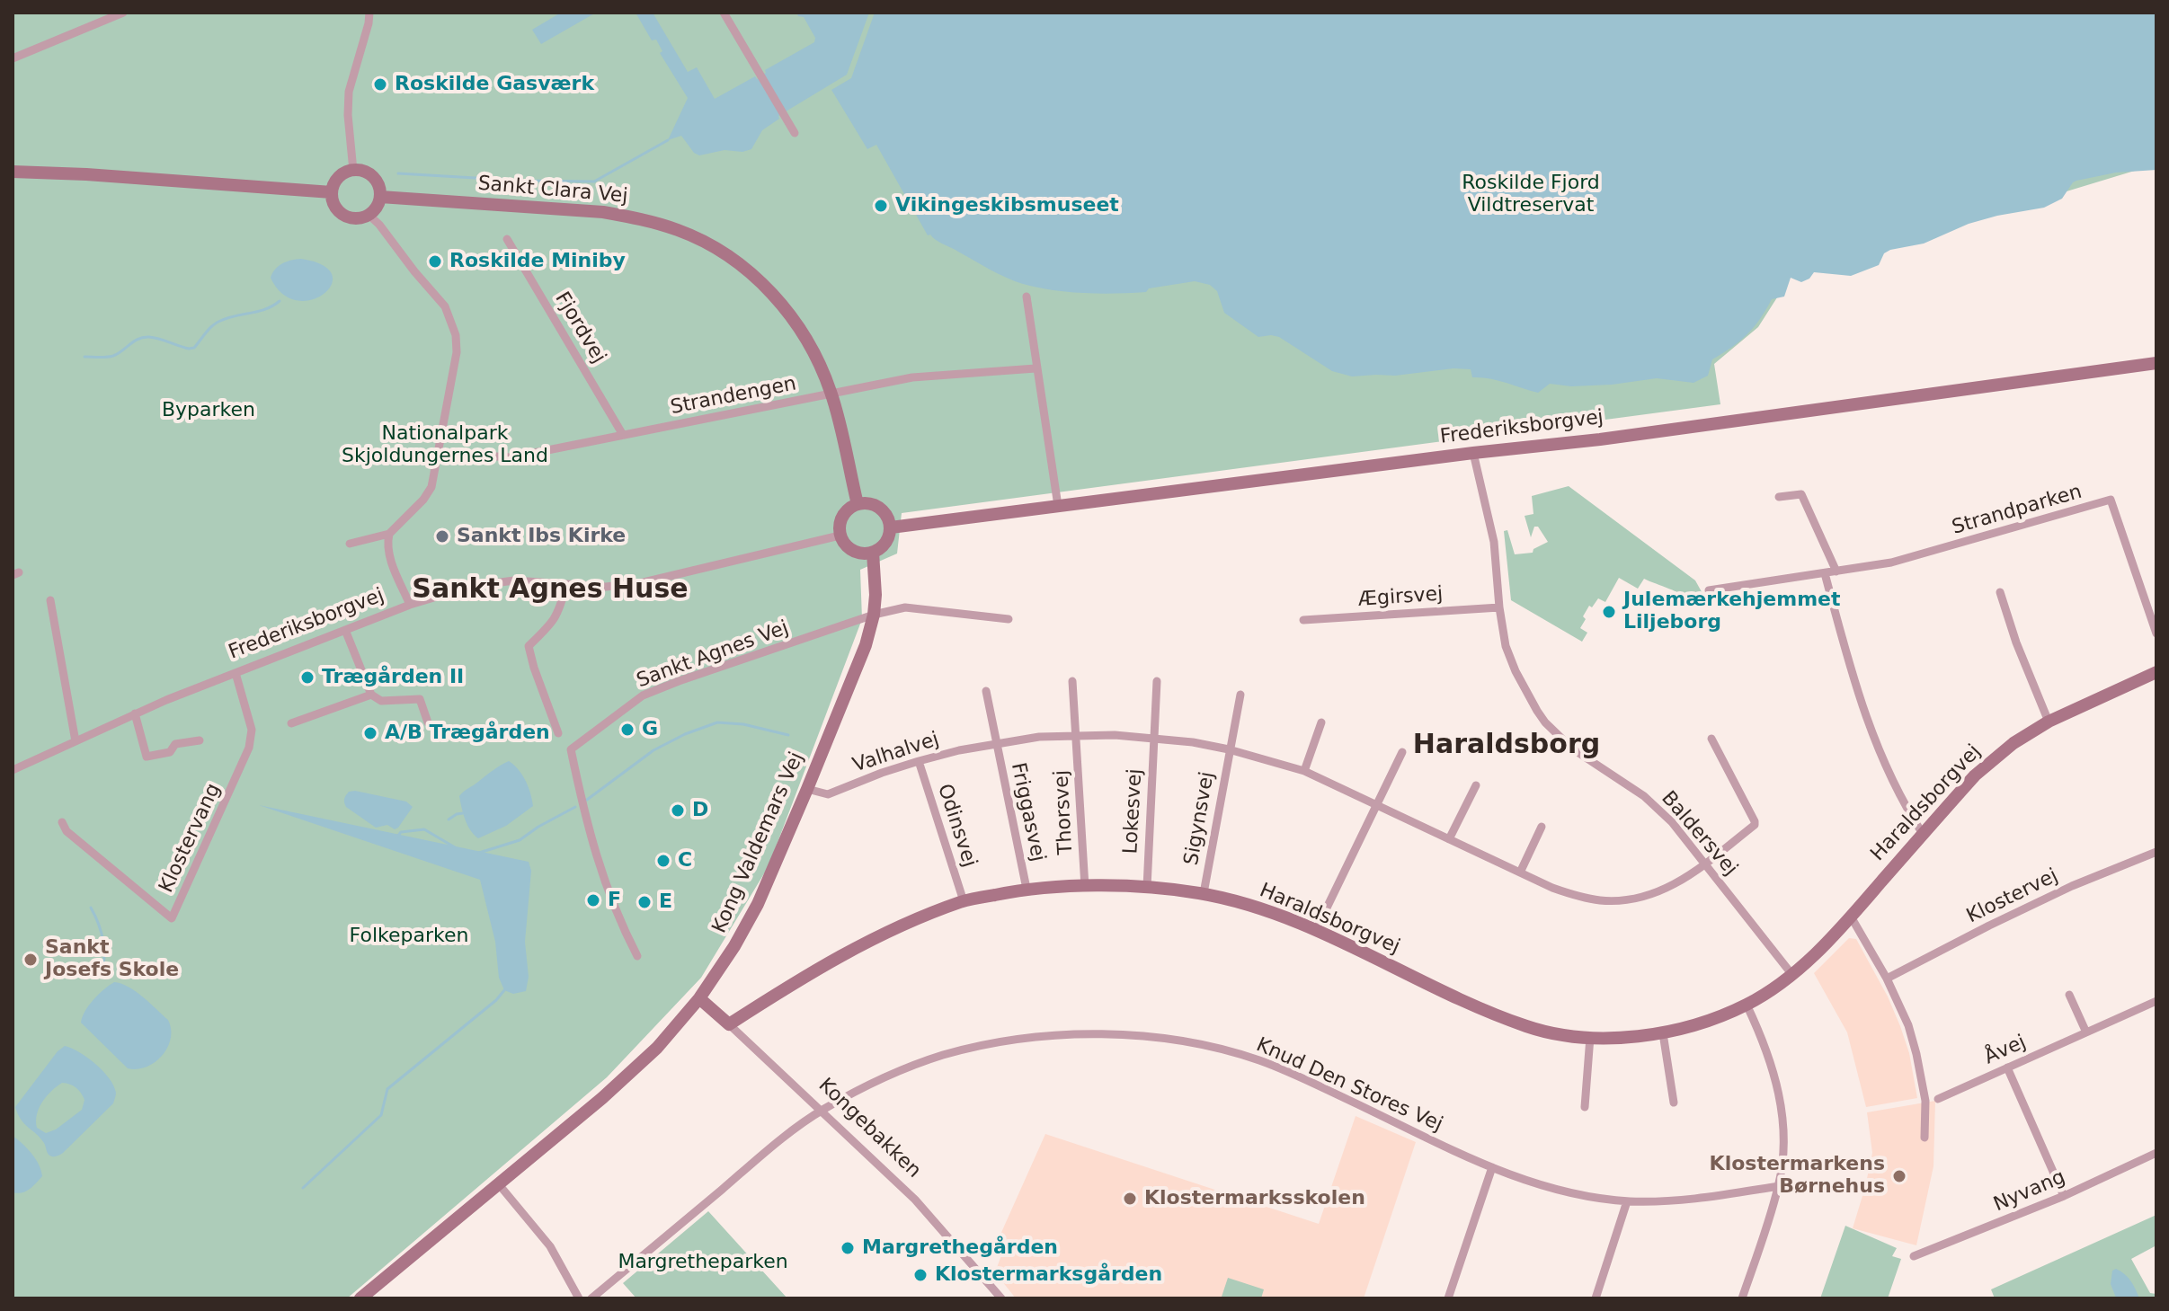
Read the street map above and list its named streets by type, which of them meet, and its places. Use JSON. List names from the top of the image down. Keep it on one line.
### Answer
{"streets":{"street":["Sankt Clara Vej","Fjordvej","Strandengen","Frederiksborgvej","Strandparken","Ægirsvej","Sankt Agnes Vej","Valhalvej","Haraldsborgvej","Lokesvej","Friggasvej","Thorsvej","Sigynsvej","Odinsvej","Baldersvej","Klostervang","Kong Valdemars Vej","Klostervej","Åvej","Knud Den Stores Vej","Kongebakken","Nyvang"]},"crossings":[["Sankt Clara Vej","Strandengen"],["Sankt Clara Vej","Frederiksborgvej"],["Sankt Clara Vej","Kong Valdemars Vej"],["Fjordvej","Strandengen"],["Frederiksborgvej","Baldersvej"],["Frederiksborgvej","Klostervang"],["Frederiksborgvej","Kong Valdemars Vej"],["Ægirsvej","Baldersvej"],["Sankt Agnes Vej","Kong Valdemars Vej"],["Valhalvej","Lokesvej"],["Valhalvej","Friggasvej"],["Valhalvej","Thorsvej"],["Valhalvej","Sigynsvej"],["Valhalvej","Odinsvej"],["Valhalvej","Baldersvej"],["Valhalvej","Kong Valdemars Vej"],["Haraldsborgvej","Lokesvej"],["Haraldsborgvej","Friggasvej"],["Haraldsborgvej","Thorsvej"],["Haraldsborgvej","Sigynsvej"],["Haraldsborgvej","Odinsvej"],["Haraldsborgvej","Baldersvej"],["Haraldsborgvej","Kongebakken"],["Kong Valdemars Vej","Kongebakken"],["Knud Den Stores Vej","Kongebakken"]],"districts":["Sankt Agnes Huse","Haraldsborg"],"parks":["Roskilde Fjord Vildtreservat","Byparken","Nationalpark Skjoldungernes Land","Folkeparken","Margretheparken"],"places":["Roskilde Gasværk","Vikingeskibsmuseet","Roskilde Miniby","Sankt Ibs Kirke","Julemærkehjemmet Liljeborg","Trægården II","G","A/B Trægården","D","C","F","E","Sankt Josefs Skole","Klostermarkens Børnehus","Klostermarksskolen","Margrethegården","Klostermarksgården"]}
